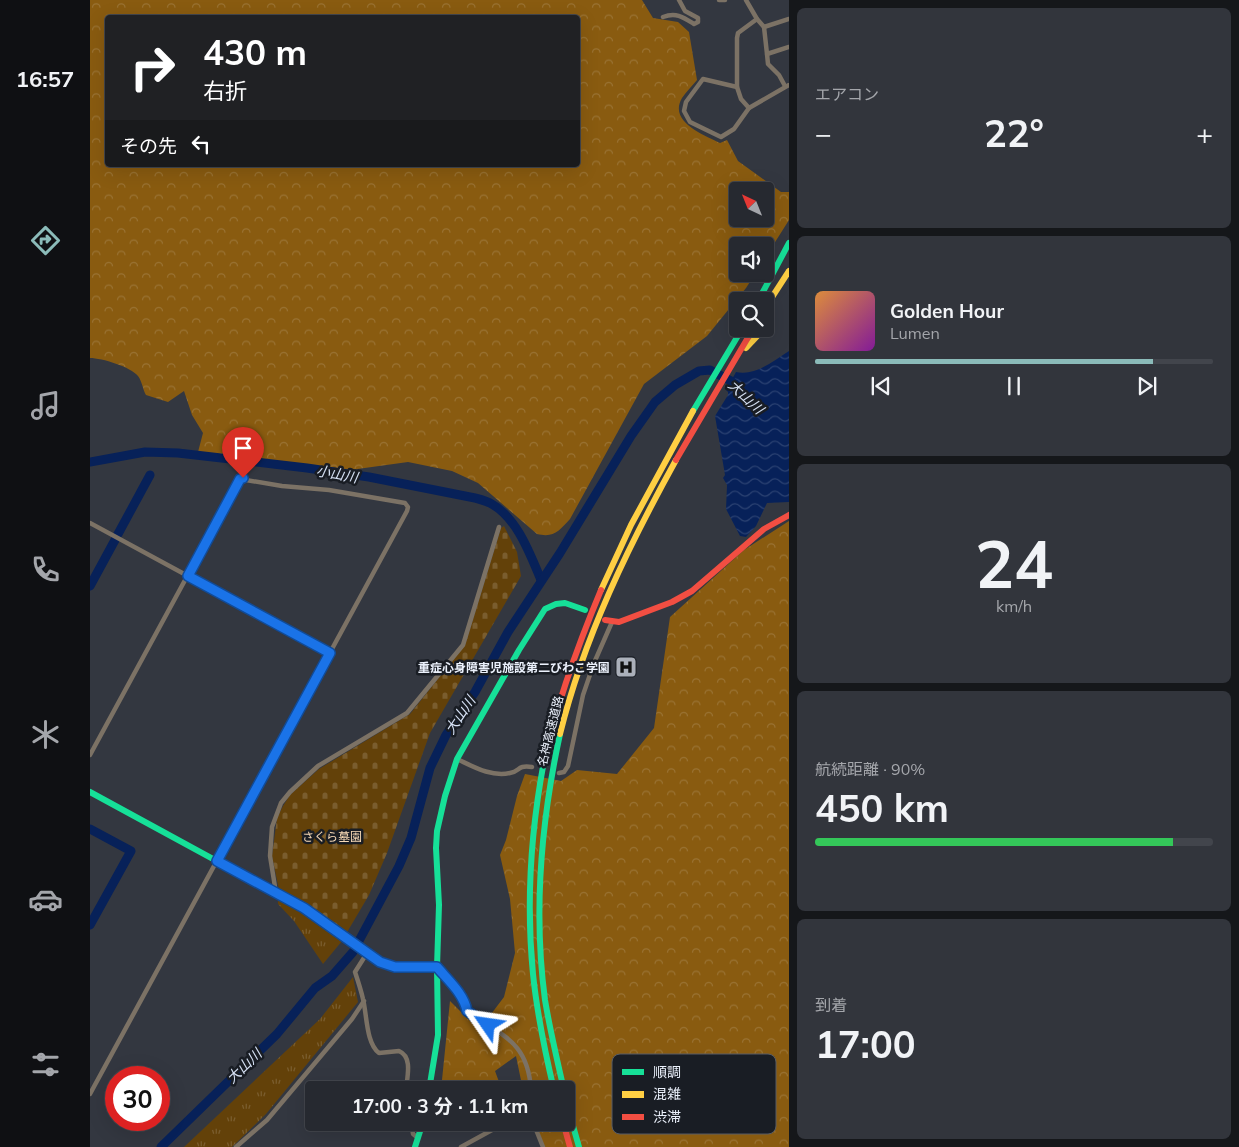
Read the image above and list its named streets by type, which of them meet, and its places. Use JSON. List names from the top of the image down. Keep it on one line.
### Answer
{"streets":{"main road":["名神高速道路"]},"water":["大山川","小山川"],"parks":["さくら墓園"],"places":{"hospital":["重症心身障害児施設第二びわこ学園"]},"legend":["順調","混雑","渋滞"],"north":"top left","page":{"tabs":"16:57","tile":["エアコン",["24","km/h"],["航続距離 · 90%","450 km"],["到着","17:00"]],"turn":["430 m","右折"],"heat":["−","22°","+"],"then":"その先","song":["Golden Hour","Lumen"],"limit":"30","trip":"17:00 · 3 分 · 1.1 km"}}
